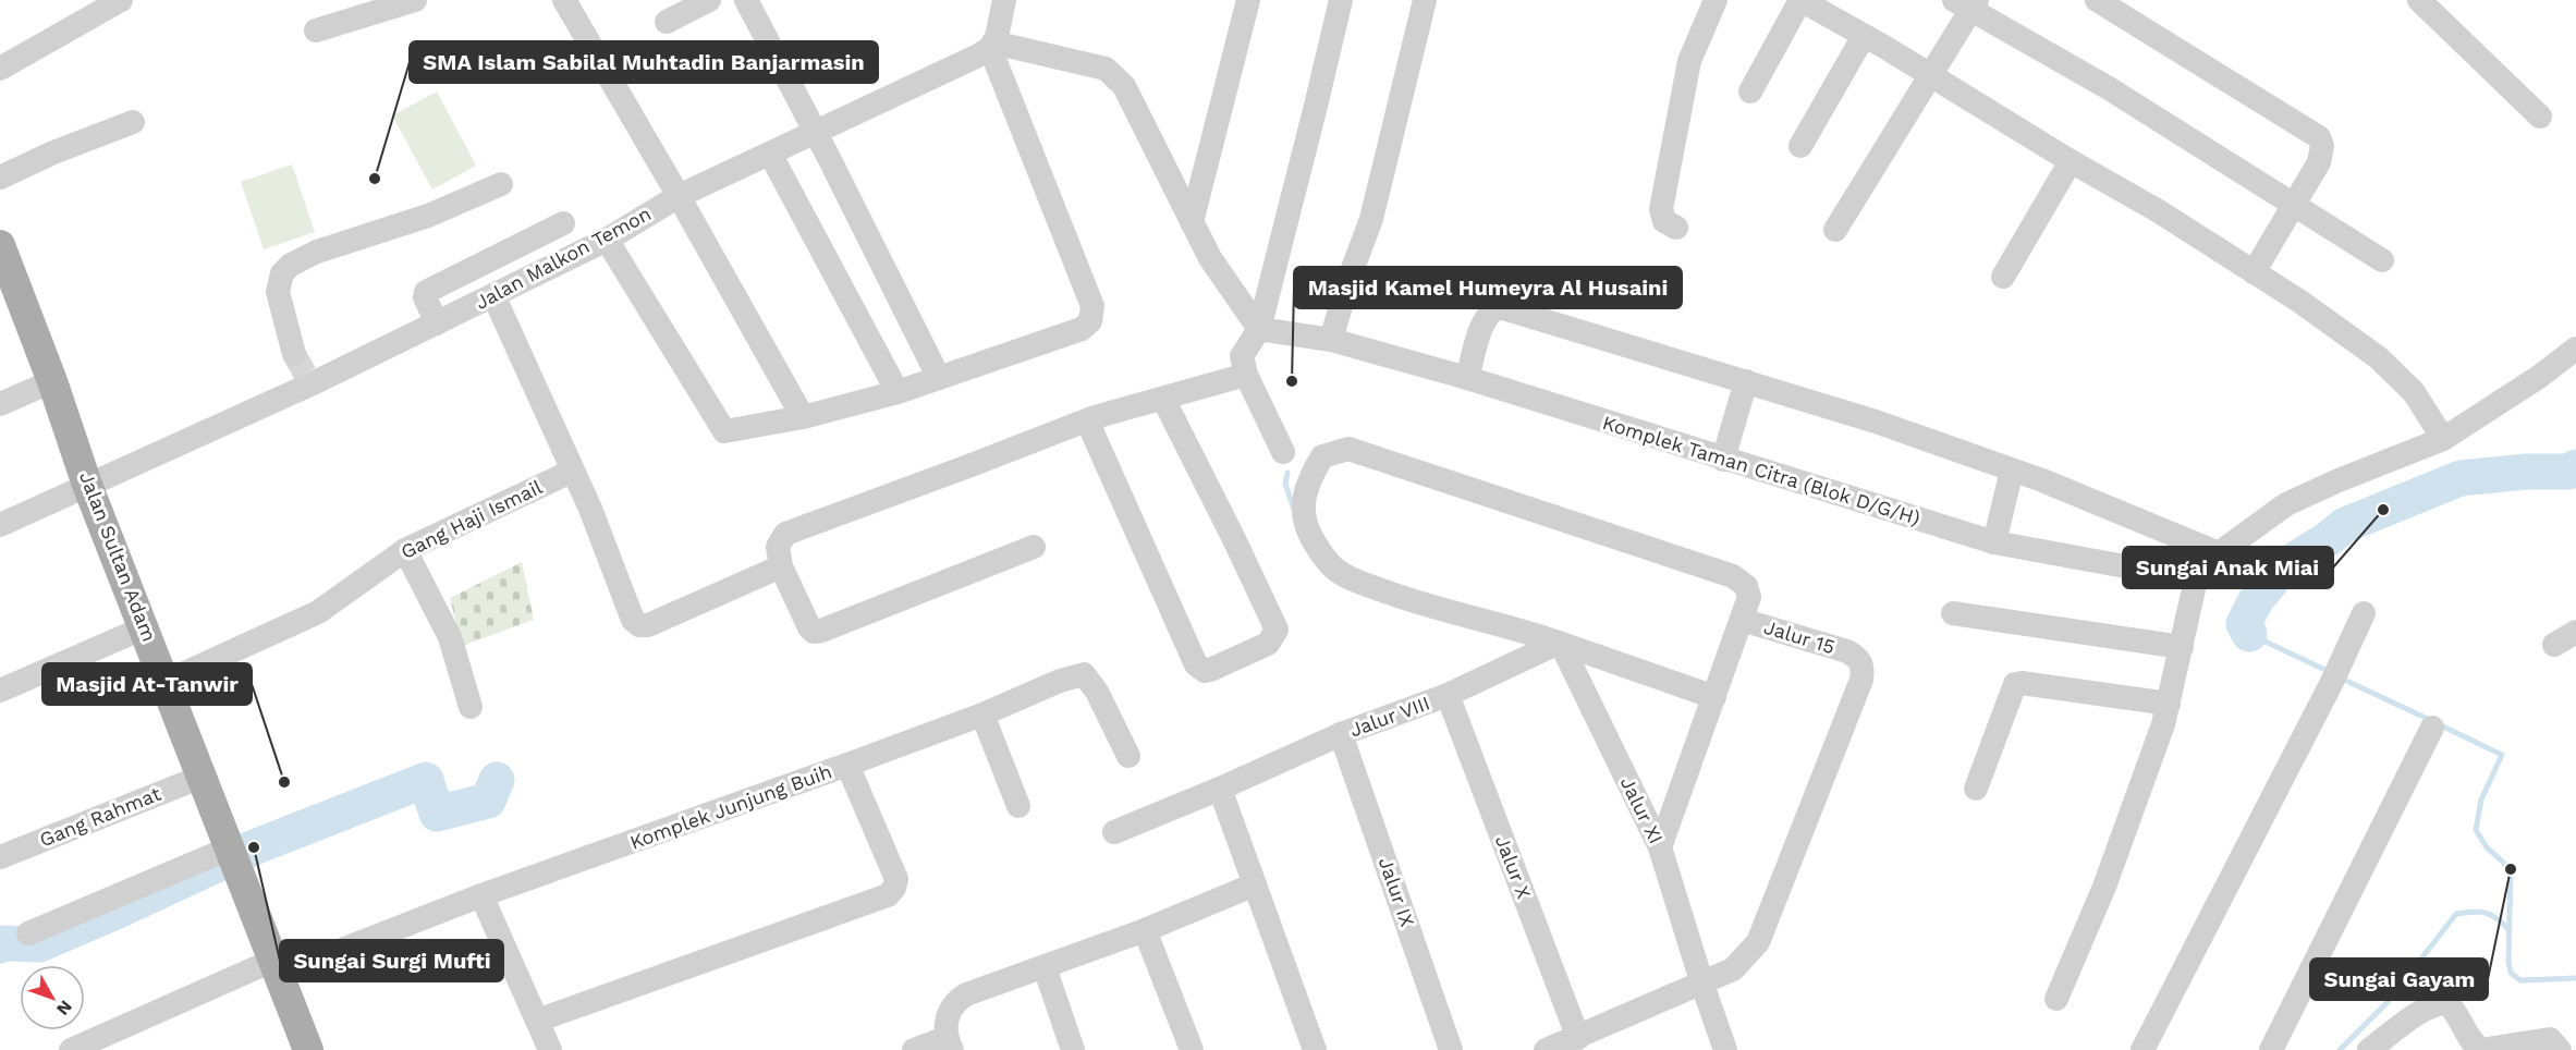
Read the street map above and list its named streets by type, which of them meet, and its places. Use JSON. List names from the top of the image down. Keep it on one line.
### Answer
{"streets":{"main road":["Jalan Sultan Adam"],"street":["Jalan Malkon Temon","Komplek Taman Citra (Blok D/G/H)","Gang Haji Ismail","Jalur 15","Jalur VIII","Komplek Junjung Buih","Jalur XI","Gang Rahmat","Jalur X","Jalur IX"]},"crossings":[["Jalan Malkon Temon","Jalan Sultan Adam"],["Gang Haji Ismail","Jalan Sultan Adam"],["Jalan Sultan Adam","Komplek Junjung Buih"],["Jalan Sultan Adam","Gang Rahmat"],["Jalur 15","Jalur VIII"],["Jalur 15","Jalur XI"],["Jalur VIII","Jalur XI"],["Jalur VIII","Jalur X"],["Jalur VIII","Jalur IX"]],"places":["SMA Islam Sabilal Muhtadin Banjarmasin","Masjid Kamel Humeyra Al Husaini","Sungai Anak Miai","Masjid At-Tanwir","Sungai Surgi Mufti","Sungai Gayam"],"north":"bottom right"}
